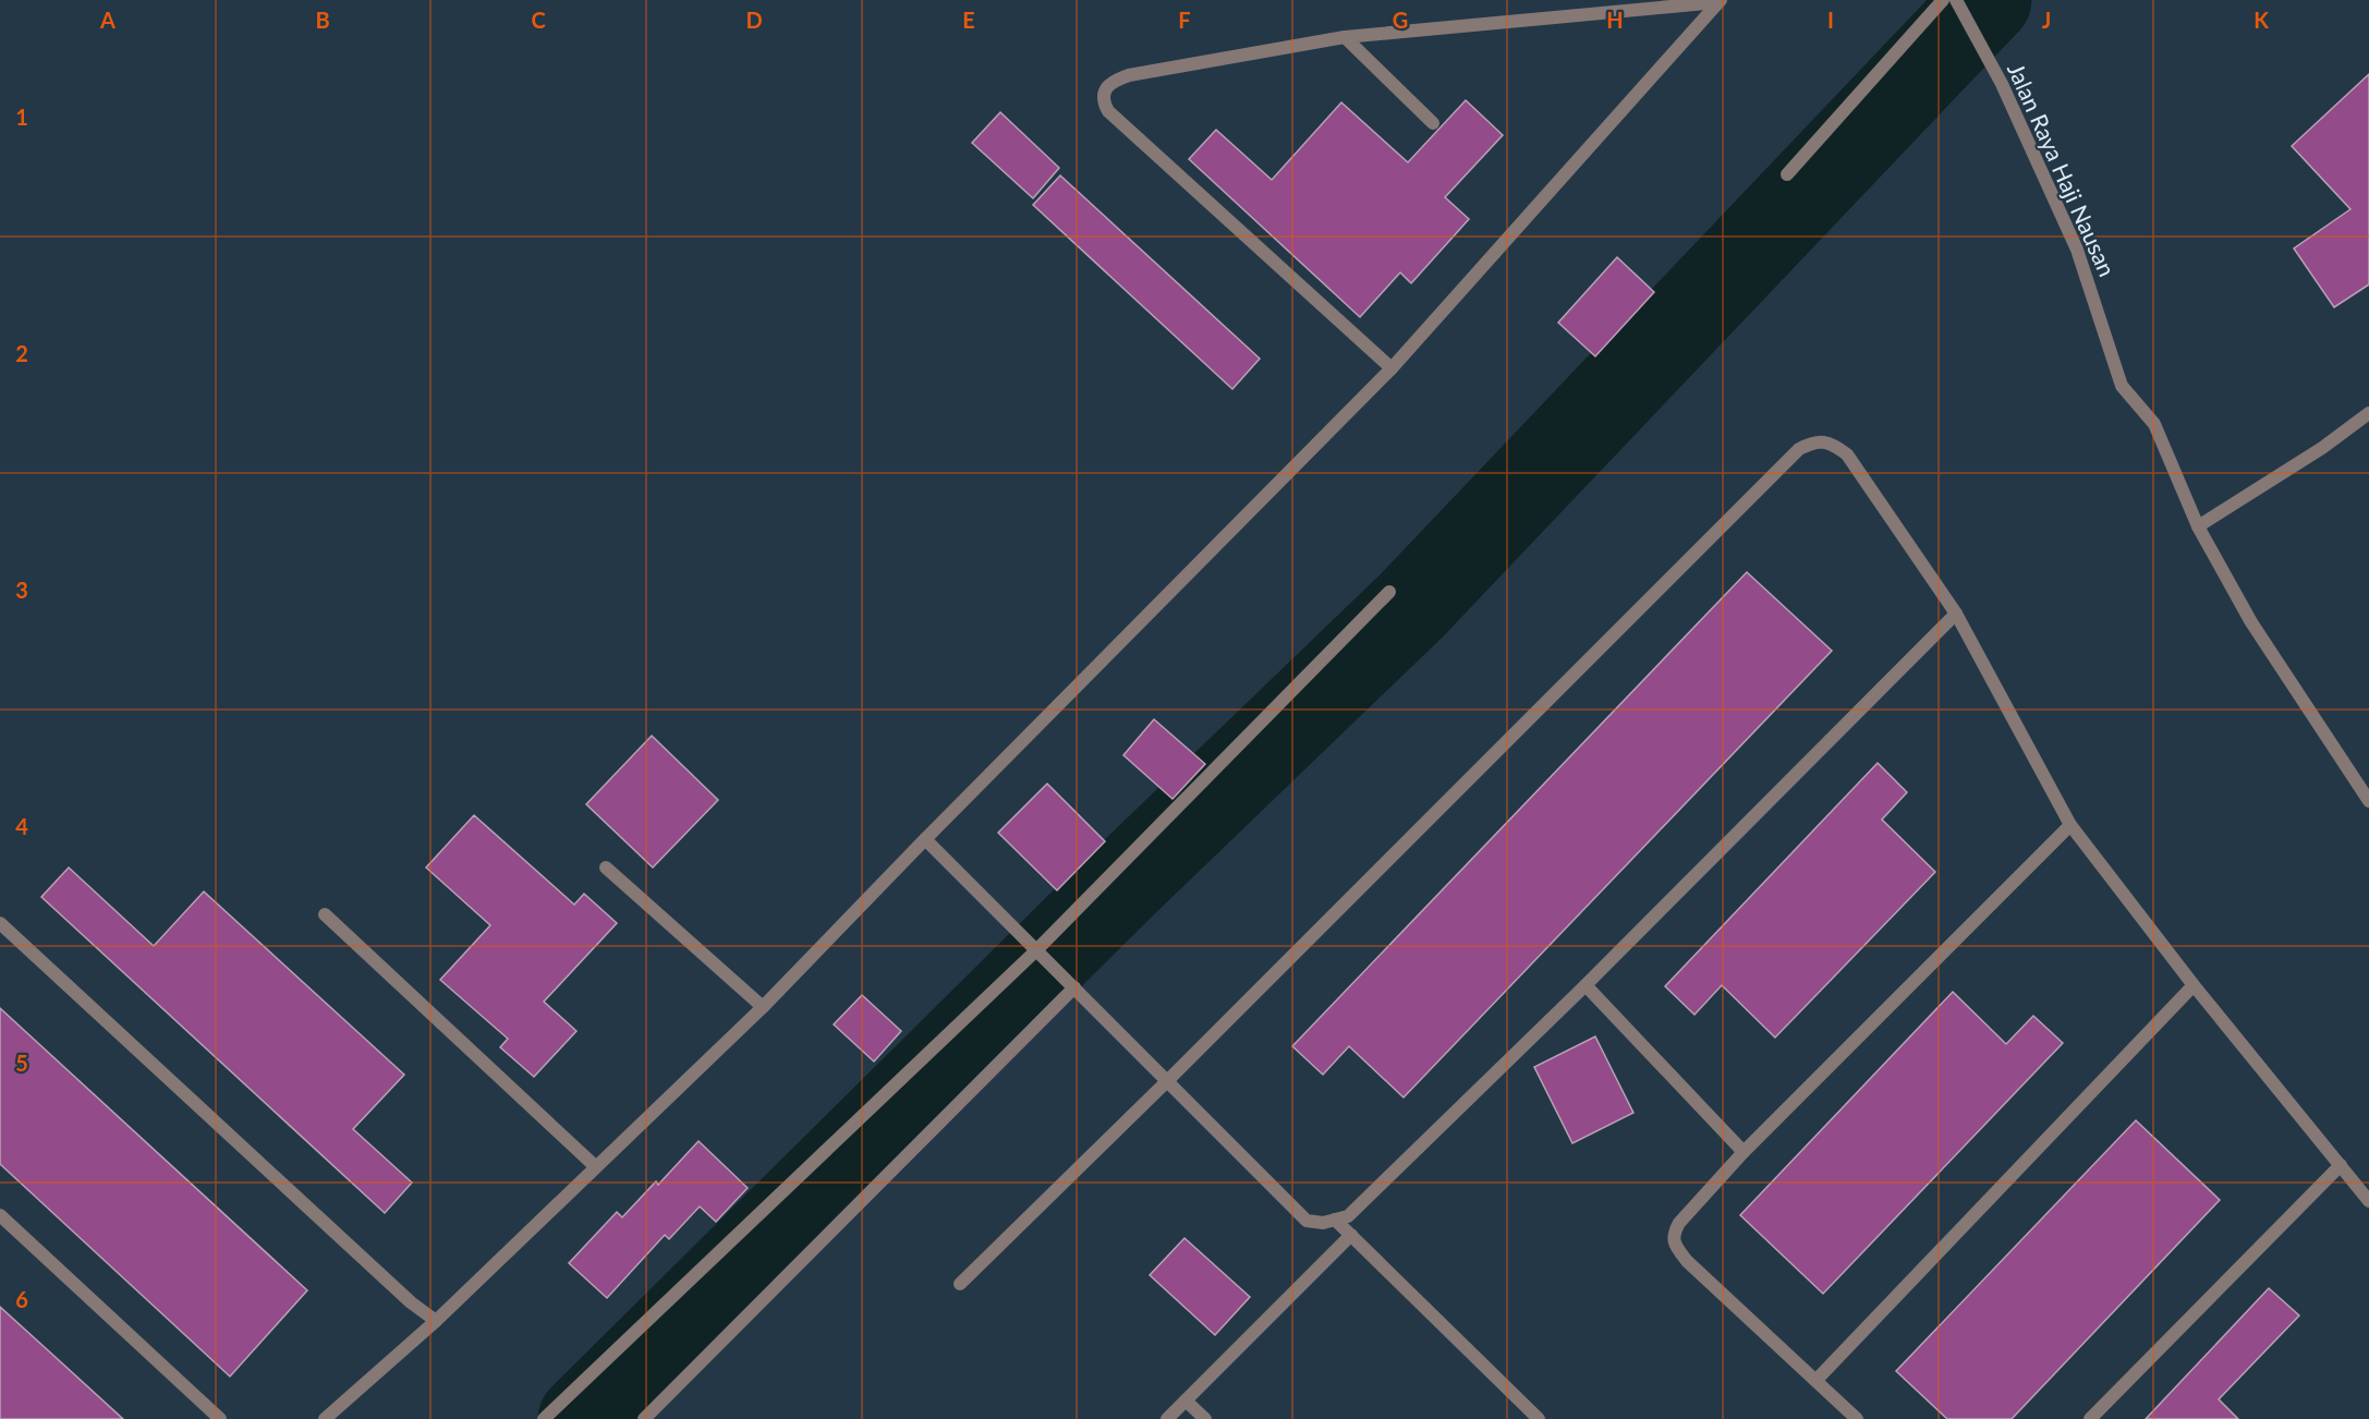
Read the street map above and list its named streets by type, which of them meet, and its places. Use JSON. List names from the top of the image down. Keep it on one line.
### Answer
{"streets":{"street":["Jalan Raya Haji Nausan"]},"grid":{"columns":["A","B","C","D","E","F","G","H","I","J","K"],"rows":["1","2","3","4","5","6"]}}
